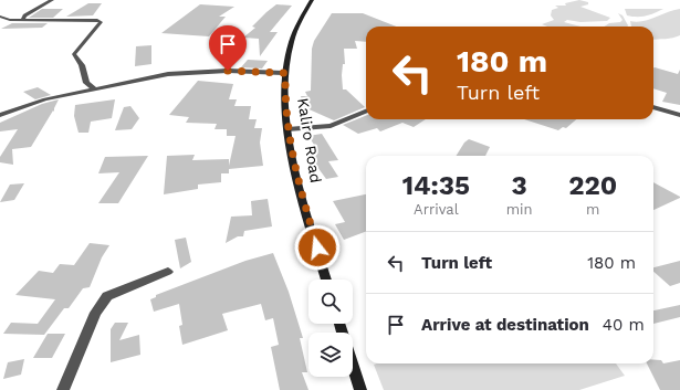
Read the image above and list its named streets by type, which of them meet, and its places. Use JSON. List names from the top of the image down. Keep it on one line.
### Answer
{"streets":{"main road":["Kaliro Road"]},"page":{"turn":["180 m","Turn left"],"eta":["14:35","Arrival","3","min","220","m"],"list":[{"name":"Turn left","value":"180 m"},{"name":"Arrive at destination","value":"40 m"}]}}
